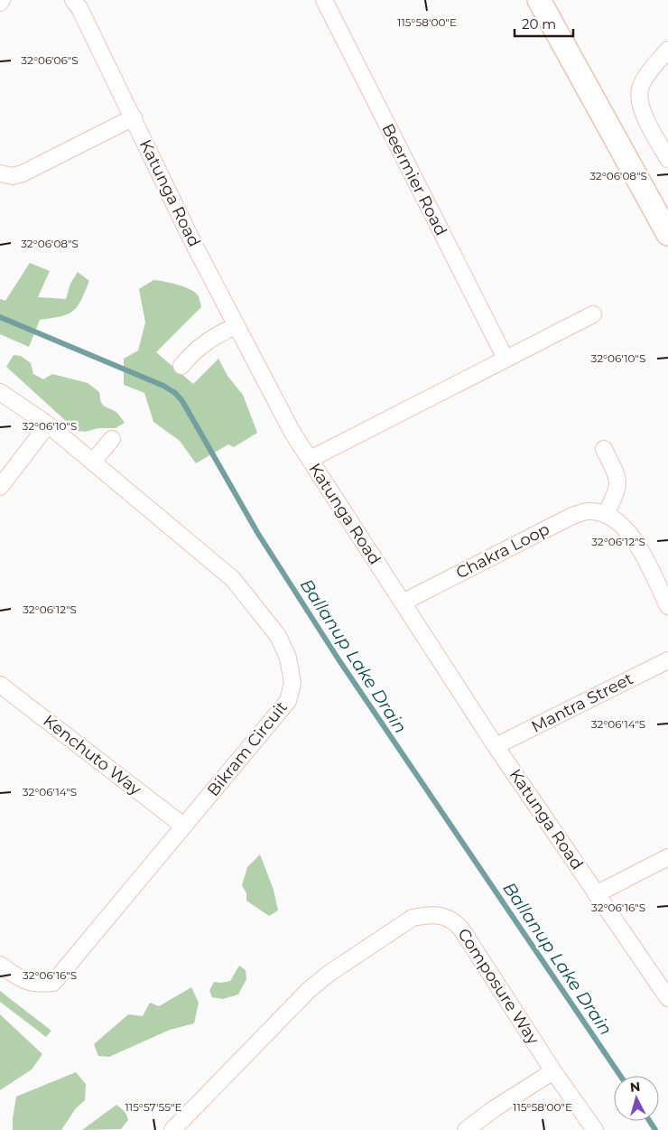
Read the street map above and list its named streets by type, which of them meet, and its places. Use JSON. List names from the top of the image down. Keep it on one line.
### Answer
{"streets":{"street":["Beermier Road","Katunga Road","Chakra Loop","Mantra Street","Bikram Circuit","Kenchuto Way","Composure Way"]},"crossings":[["Katunga Road","Chakra Loop"],["Katunga Road","Mantra Street"],["Bikram Circuit","Kenchuto Way"]],"water":["Ballanup Lake Drain"],"scale_bar":"20 m","north":"top","coordinates":["115°58'00\"E","32°06'06\"S","32°06'08\"S","32°06'10\"S","32°06'12\"S","32°06'14\"S","32°06'16\"S","115°57'55\"E"]}
